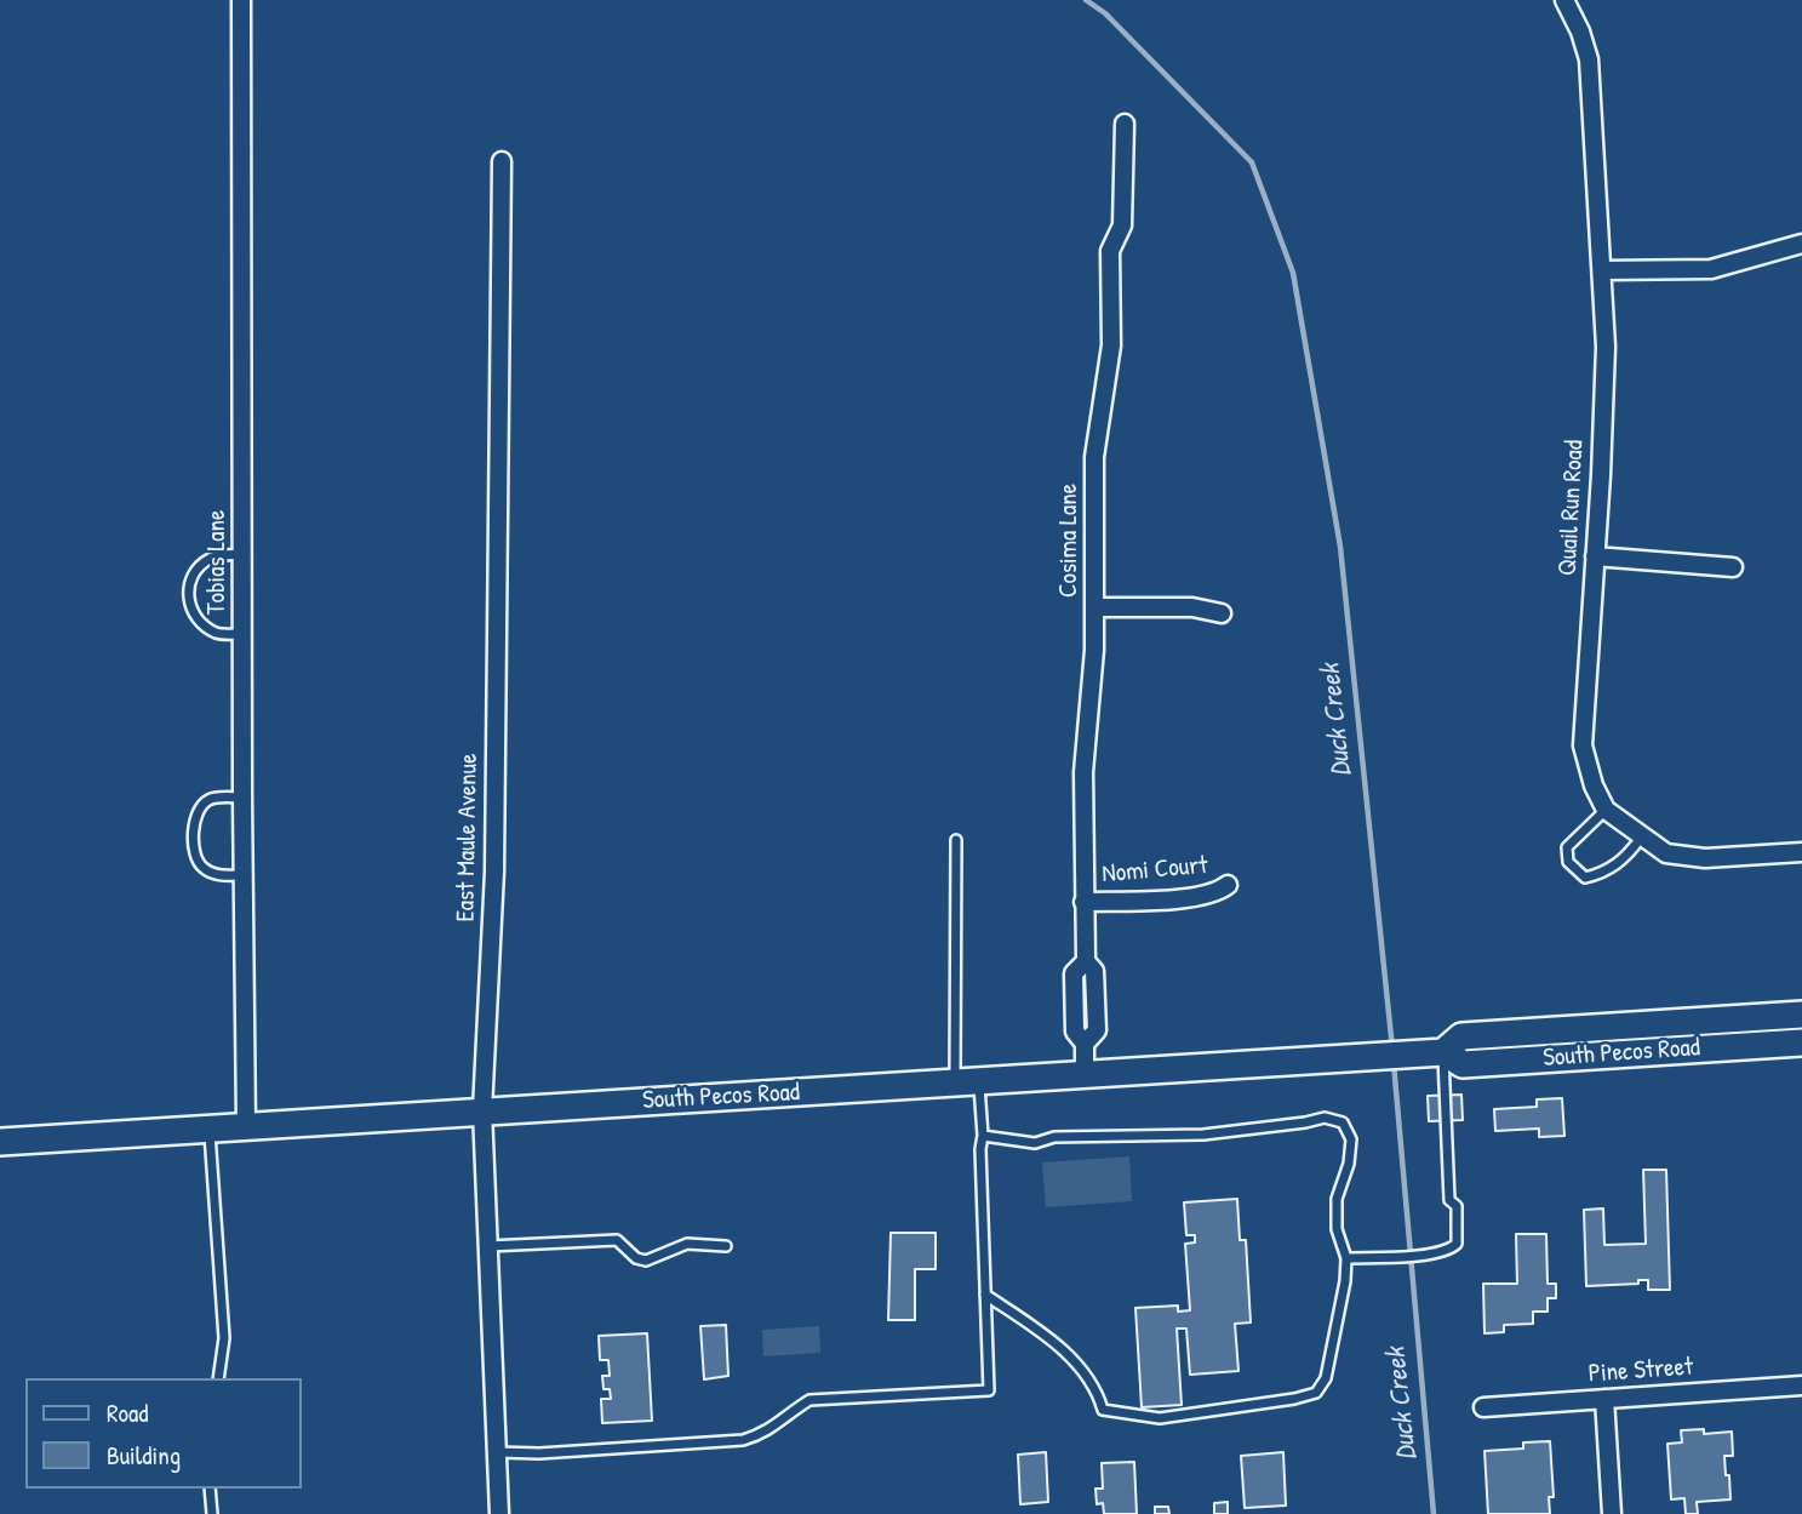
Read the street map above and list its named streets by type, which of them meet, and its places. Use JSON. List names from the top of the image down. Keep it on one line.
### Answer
{"streets":{"main road":["South Pecos Road"],"street":["Quail Run Road","Cosima Lane","Tobias Lane","East Maule Avenue","Nomi Court","Pine Street"]},"crossings":[["Cosima Lane","Nomi Court"],["Cosima Lane","South Pecos Road"],["Tobias Lane","South Pecos Road"],["East Maule Avenue","South Pecos Road"]],"water":["Duck Creek"],"legend":["Road","Building"]}
